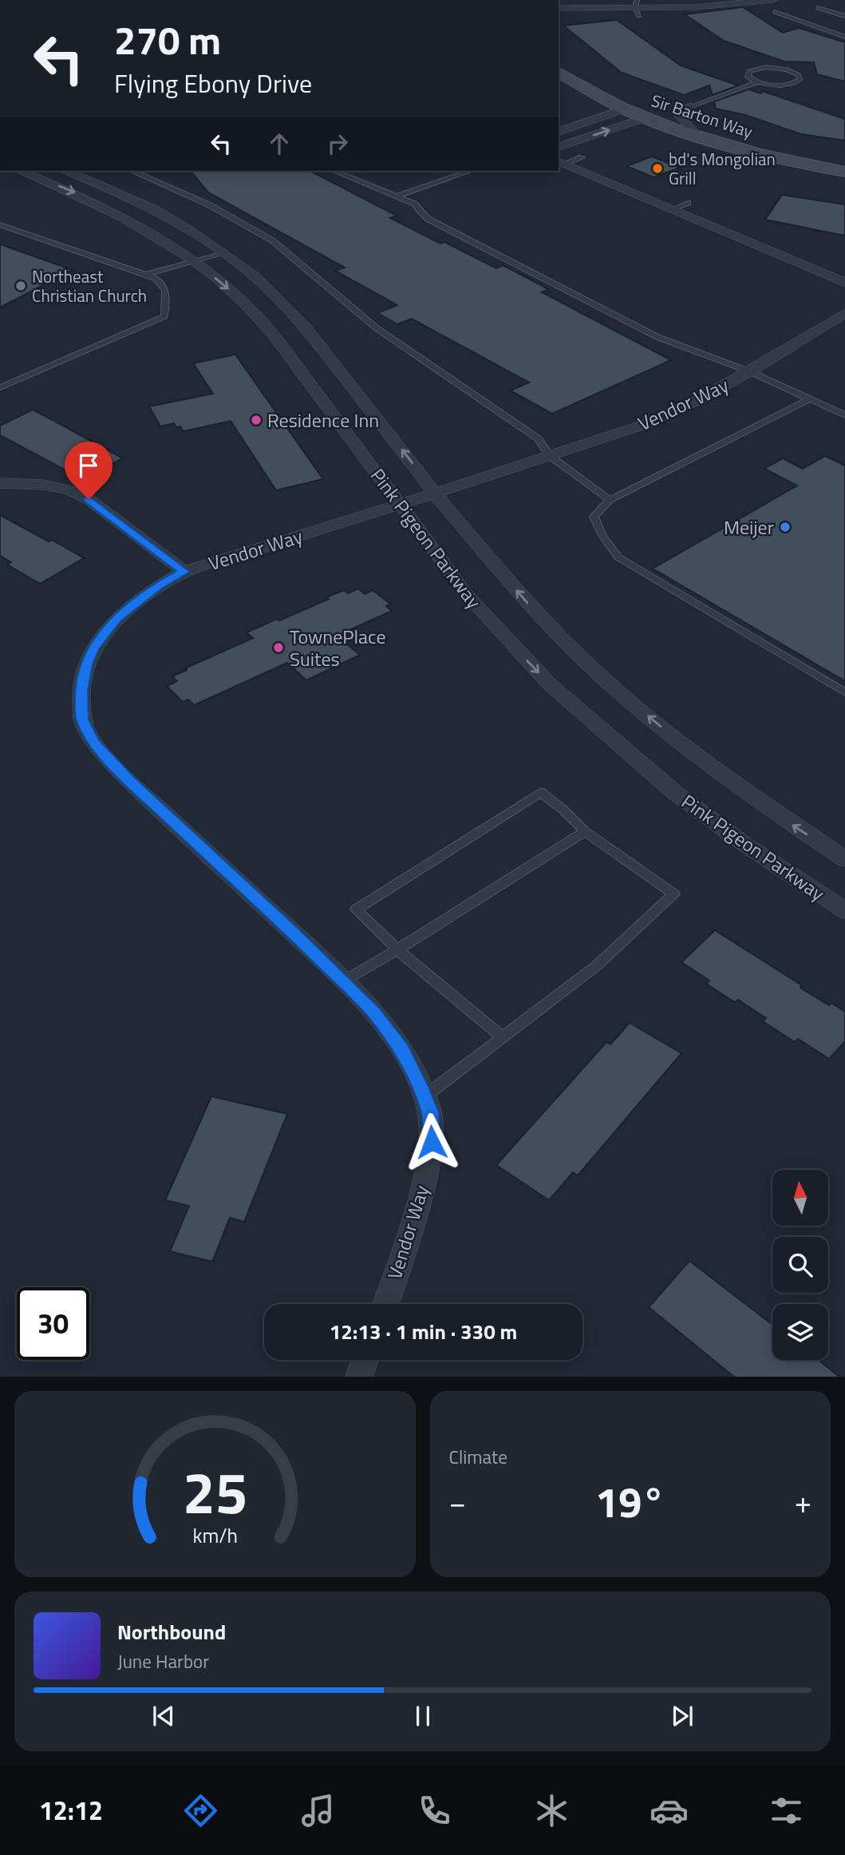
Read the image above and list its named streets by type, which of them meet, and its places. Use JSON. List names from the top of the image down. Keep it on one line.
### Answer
{"streets":{"main road":["Sir Barton Way"],"street":["Vendor Way","Pink Pigeon Parkway"]},"crossings":[["Vendor Way","Pink Pigeon Parkway"]],"places":["bd's Mongolian Grill","Northeast Christian Church","Residence Inn","Meijer","TownePlace Suites"],"north":"top","page":{"turn":["270 m","Flying Ebony Drive"],"limit":"30","trip":"12:13 · 1 min · 330 m","tile":"Climate","heat":["−","19°","+"],"song":["Northbound","June Harbor"],"tabs":"12:12","gauge":["25","km/h"]}}
